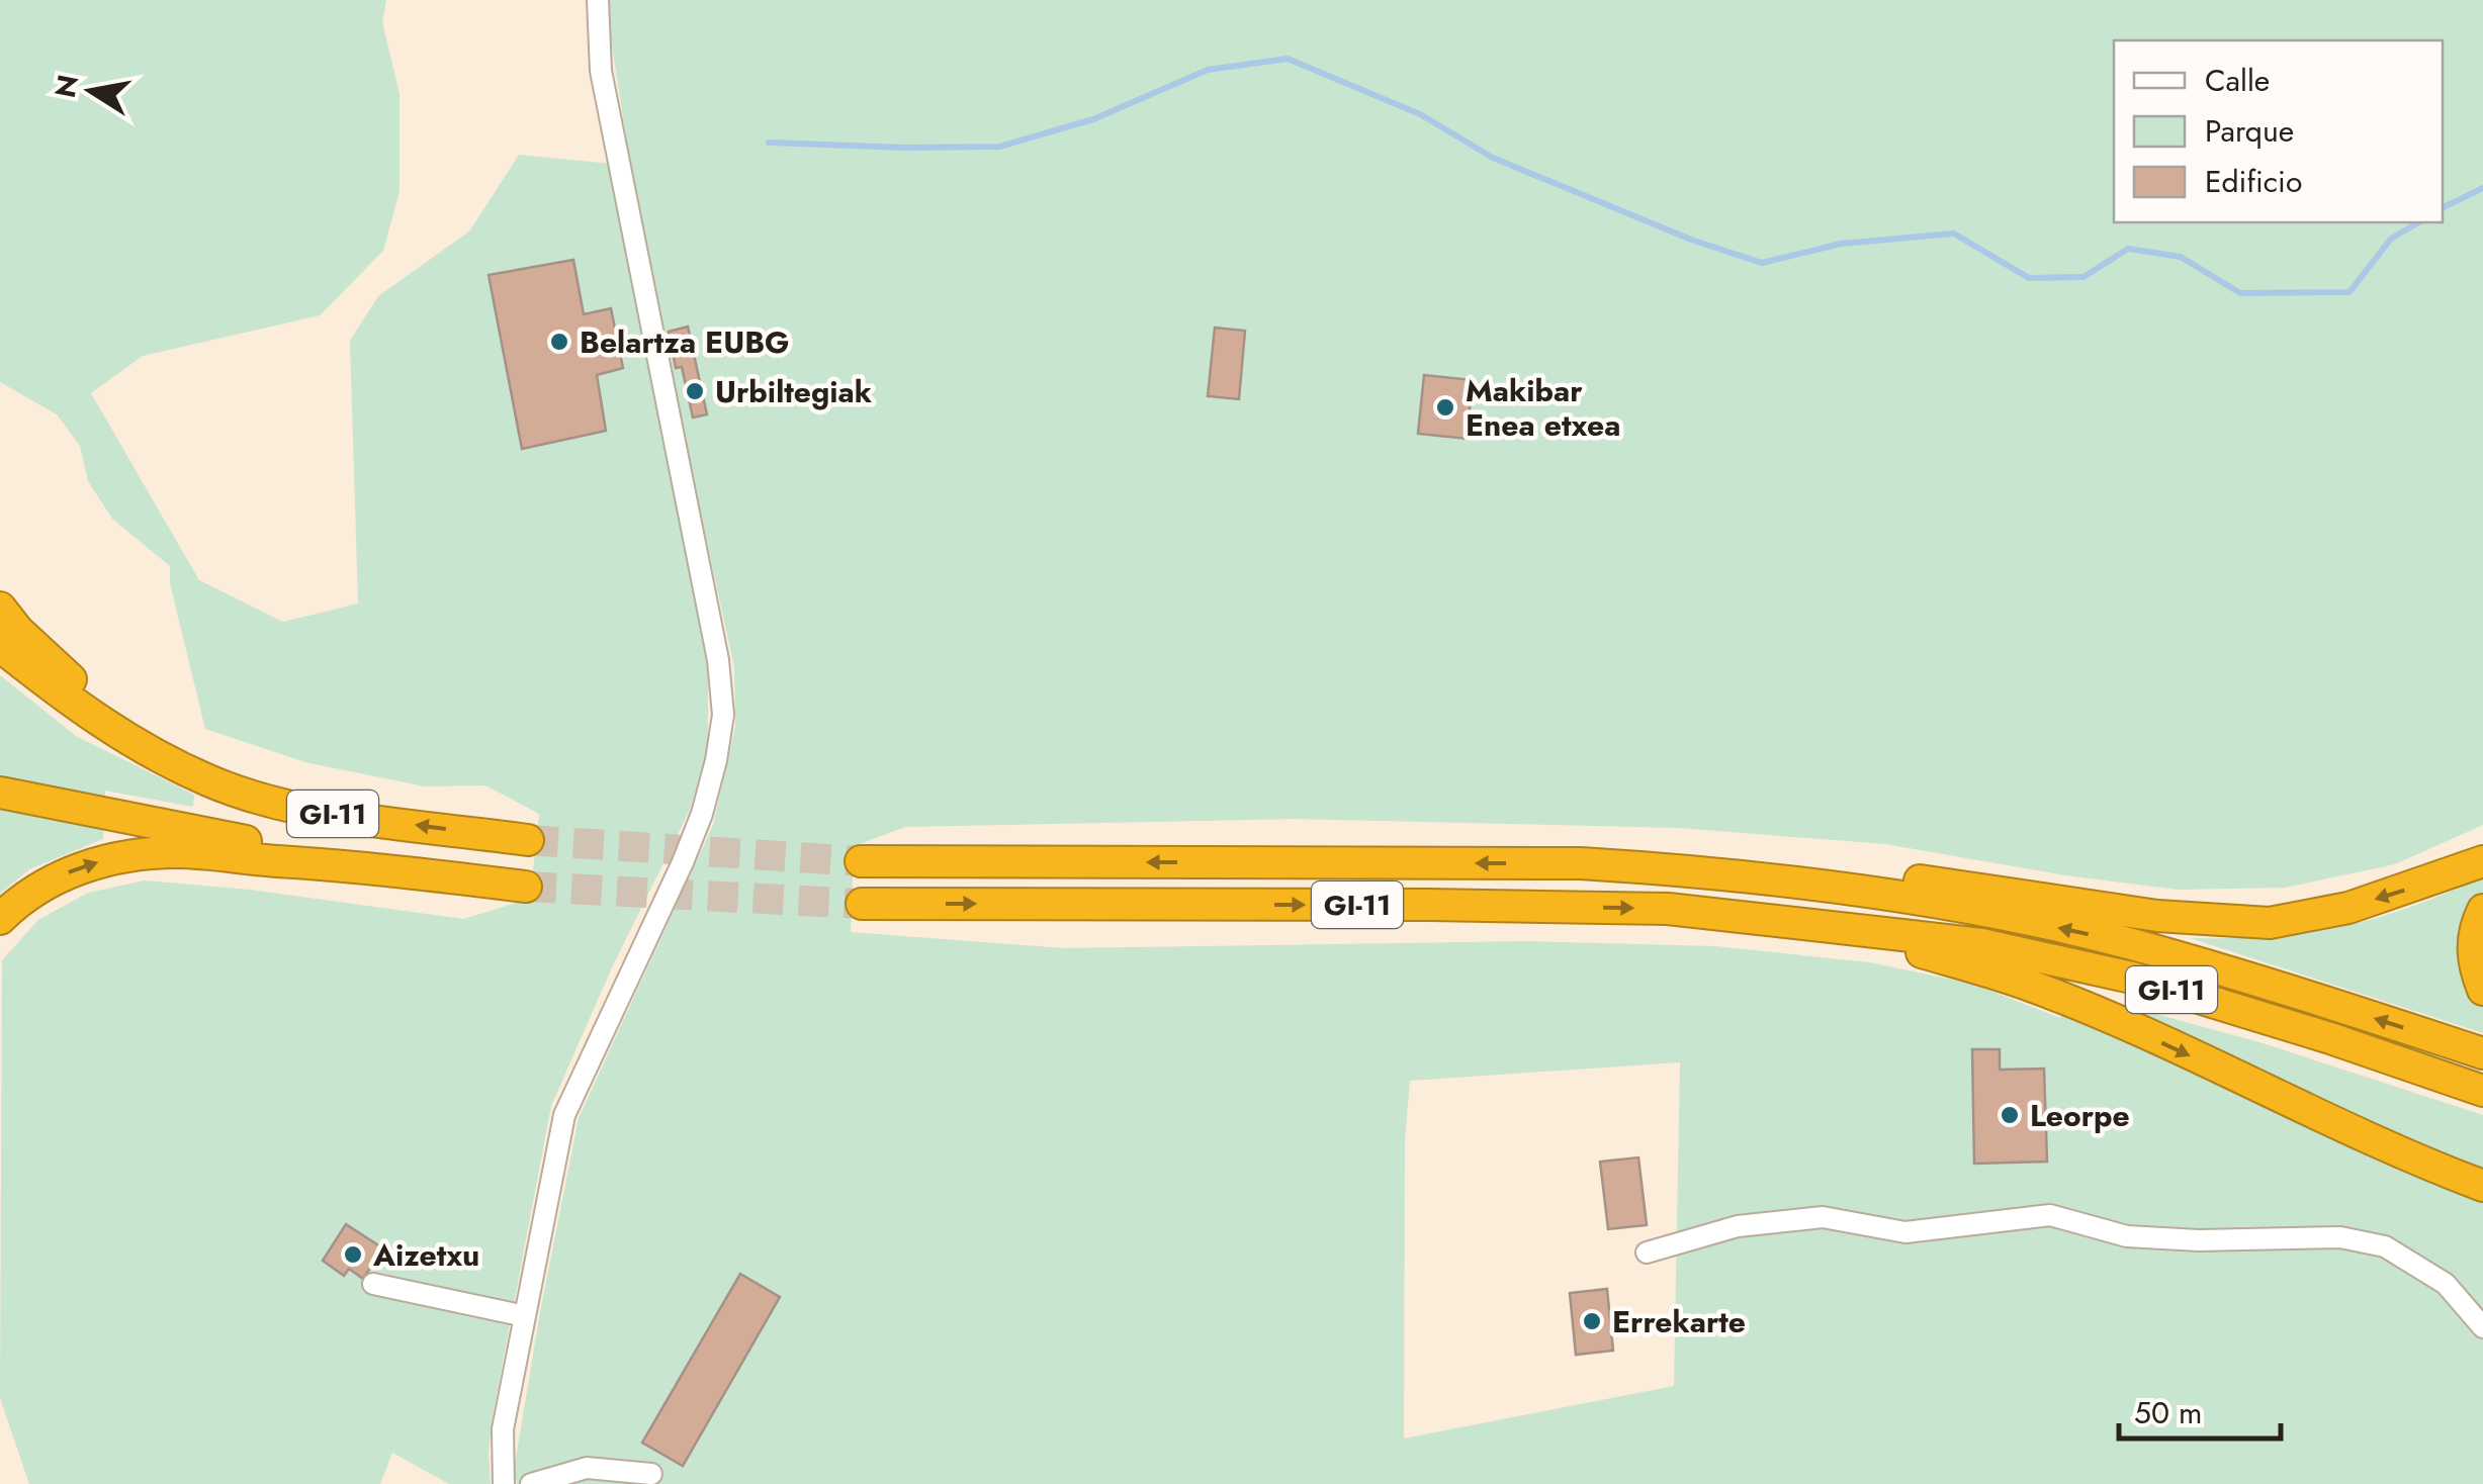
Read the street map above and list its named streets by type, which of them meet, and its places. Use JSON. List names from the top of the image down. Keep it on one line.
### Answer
{"streets":{"highway":["GI-11"]},"places":["Belartza EUBG","Urbiltegiak","Makibar Enea etxea","Leorpe","Aizetxu","Errekarte"],"legend":["Calle","Parque","Edificio"],"scale_bar":"50 m","north":"left"}
